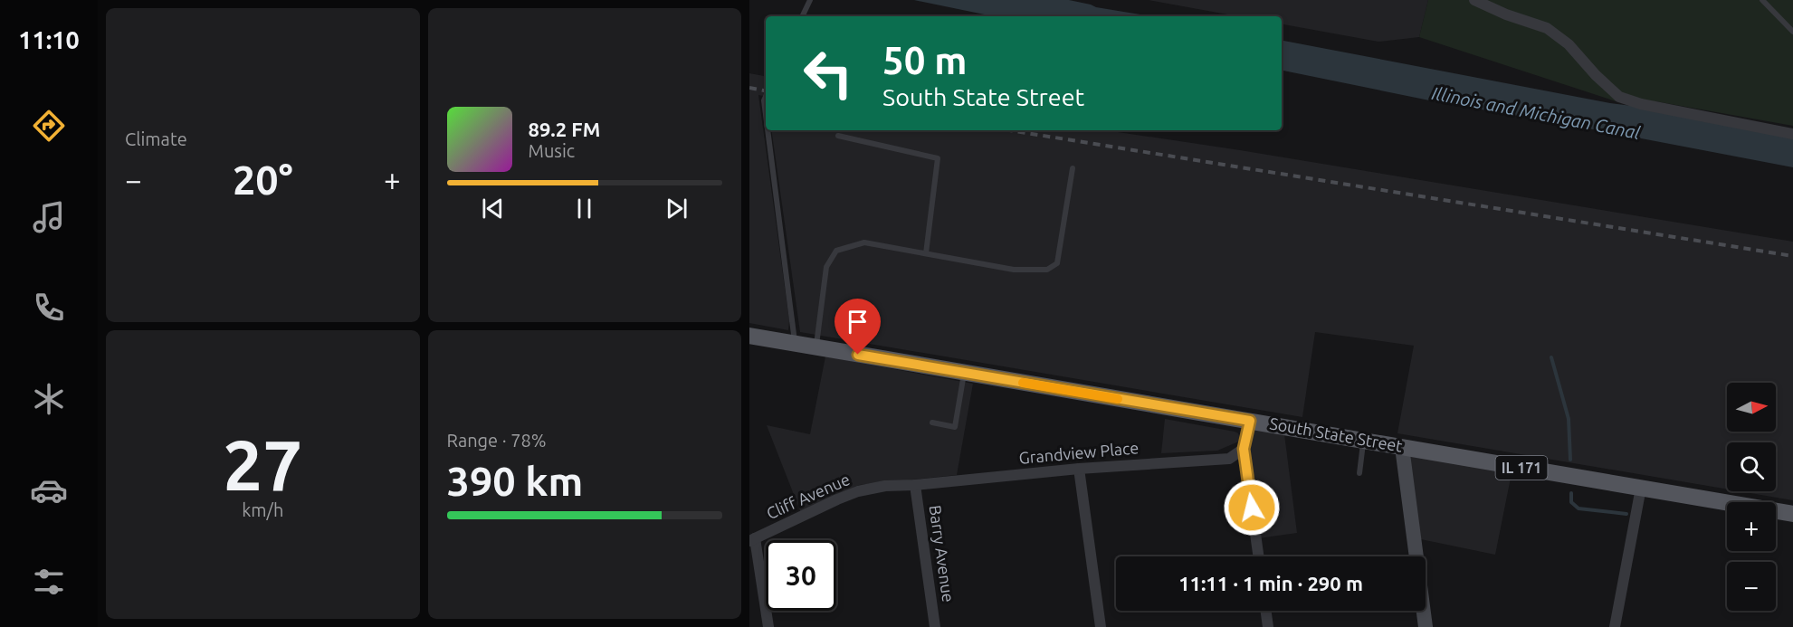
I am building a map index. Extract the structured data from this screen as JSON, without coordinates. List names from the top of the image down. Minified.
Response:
{"streets":{"main road":["South State Street","IL 171"],"street":["Grandview Place","Cliff Avenue","Barry Avenue"]},"crossings":[["Grandview Place","Cliff Avenue"],["Grandview Place","Barry Avenue"],["Cliff Avenue","Barry Avenue"]],"water":["Illinois and Michigan Canal"],"north":"right","page":{"tabs":"11:10","tile":["Climate",["27","km/h"],["Range · 78%","390 km"]],"turn":["50 m","South State Street"],"song":["89.2 FM","Music"],"heat":["−","20°","+"],"map_buttons":["+","−"],"limit":"30","trip":"11:11 · 1 min · 290 m"}}
